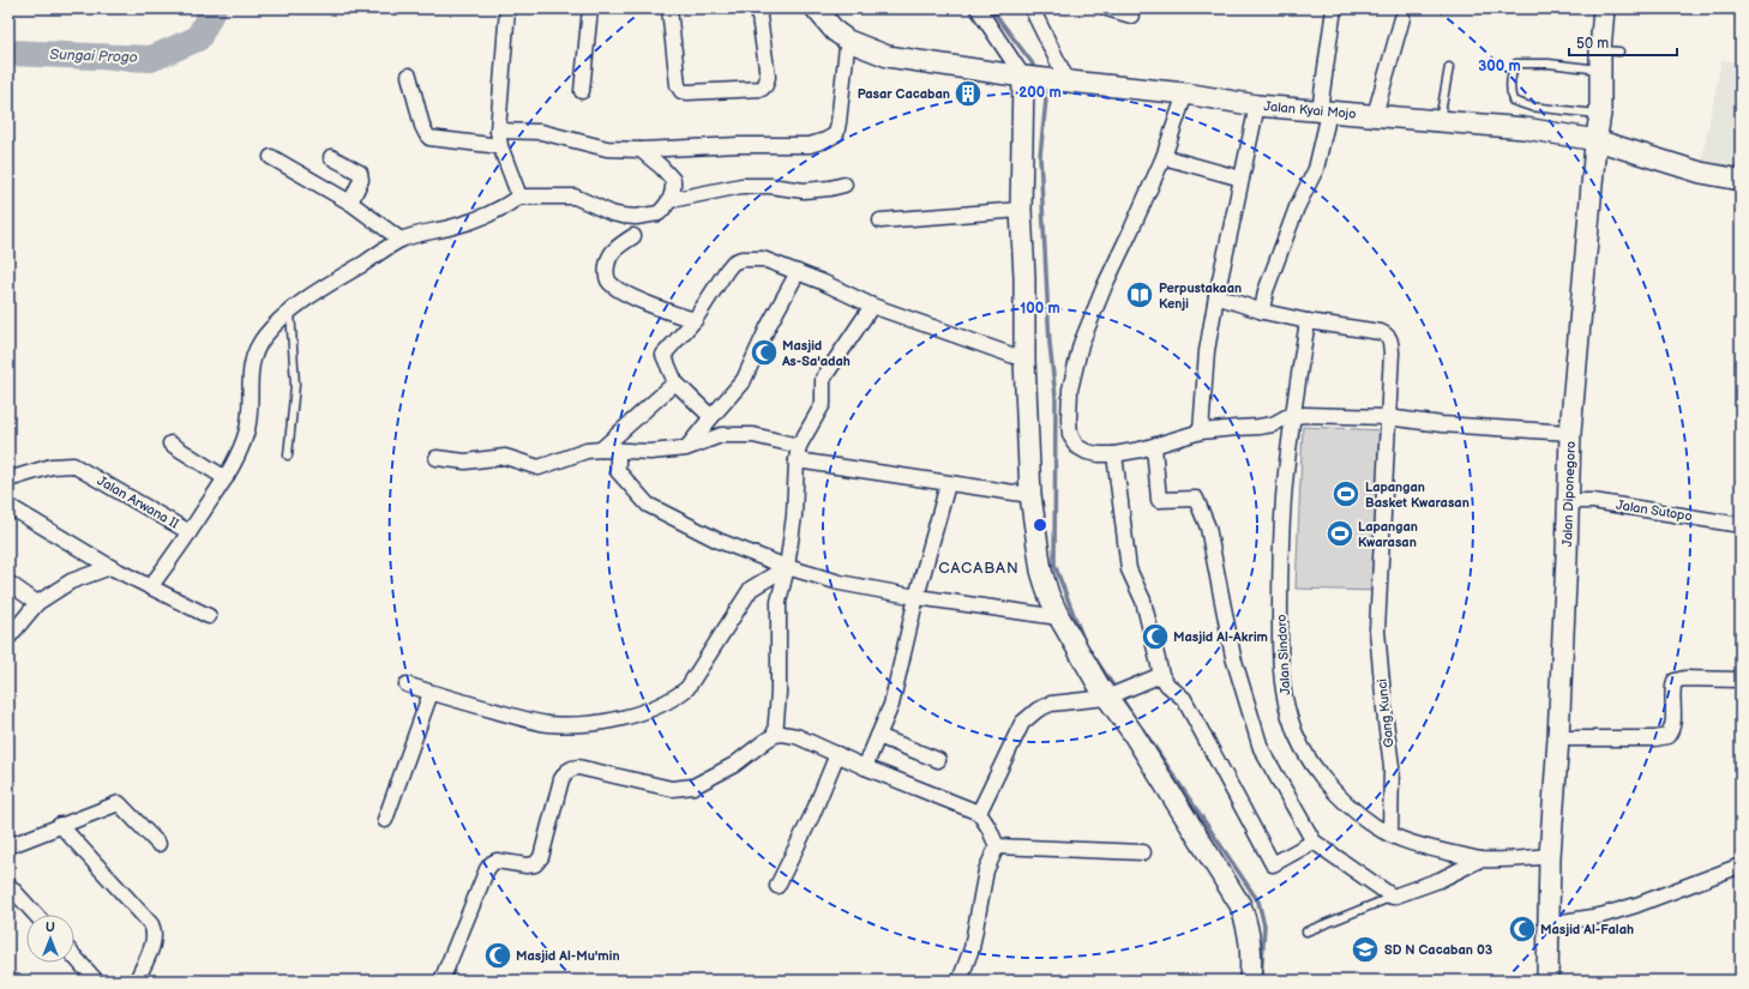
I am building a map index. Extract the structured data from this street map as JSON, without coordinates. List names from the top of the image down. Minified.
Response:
{"streets":{"street":["Jalan Kyai Mojo","Jalan Diponegoro","Jalan Arwana II","Jalan Sutopo","Jalan Sindoro","Gang Kunci"]},"crossings":[["Jalan Kyai Mojo","Jalan Diponegoro"],["Jalan Diponegoro","Jalan Sutopo"],["Jalan Diponegoro","Jalan Sindoro"],["Jalan Sindoro","Gang Kunci"]],"districts":["CACABAN"],"water":["Sungai Progo"],"places":{"building":["Pasar Cacaban"],"library":["Perpustakaan Kenji"],"mosque":["Masjid As-Sa'adah","Masjid Al-Akrim","Masjid Al-Falah","Masjid Al-Mu'min"],"sports":["Lapangan Basket Kwarasan","Lapangan Kwarasan"],"school or university":["SD N Cacaban 03"]},"scale_bar":"50 m","north":"top","rings":["300 m","200 m","100 m"]}
